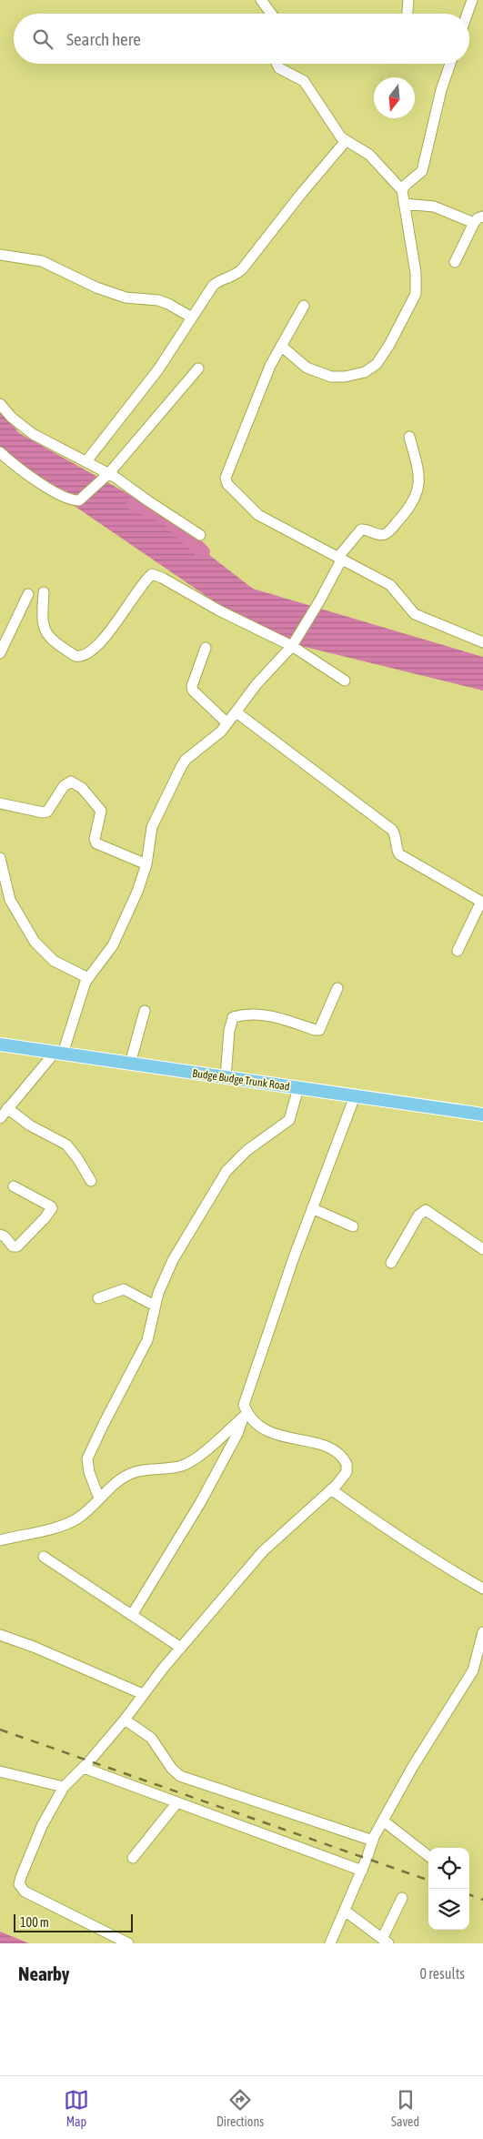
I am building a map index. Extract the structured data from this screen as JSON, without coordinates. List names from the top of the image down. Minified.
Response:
{"streets":{"main road":["Budge Budge Trunk Road"]},"scale_bar":"100 m","north":"bottom","page":{"search":"Search here","scale":"100 m","heading":["Nearby","0 results"],"nav":["Map","Directions","Saved"]}}
